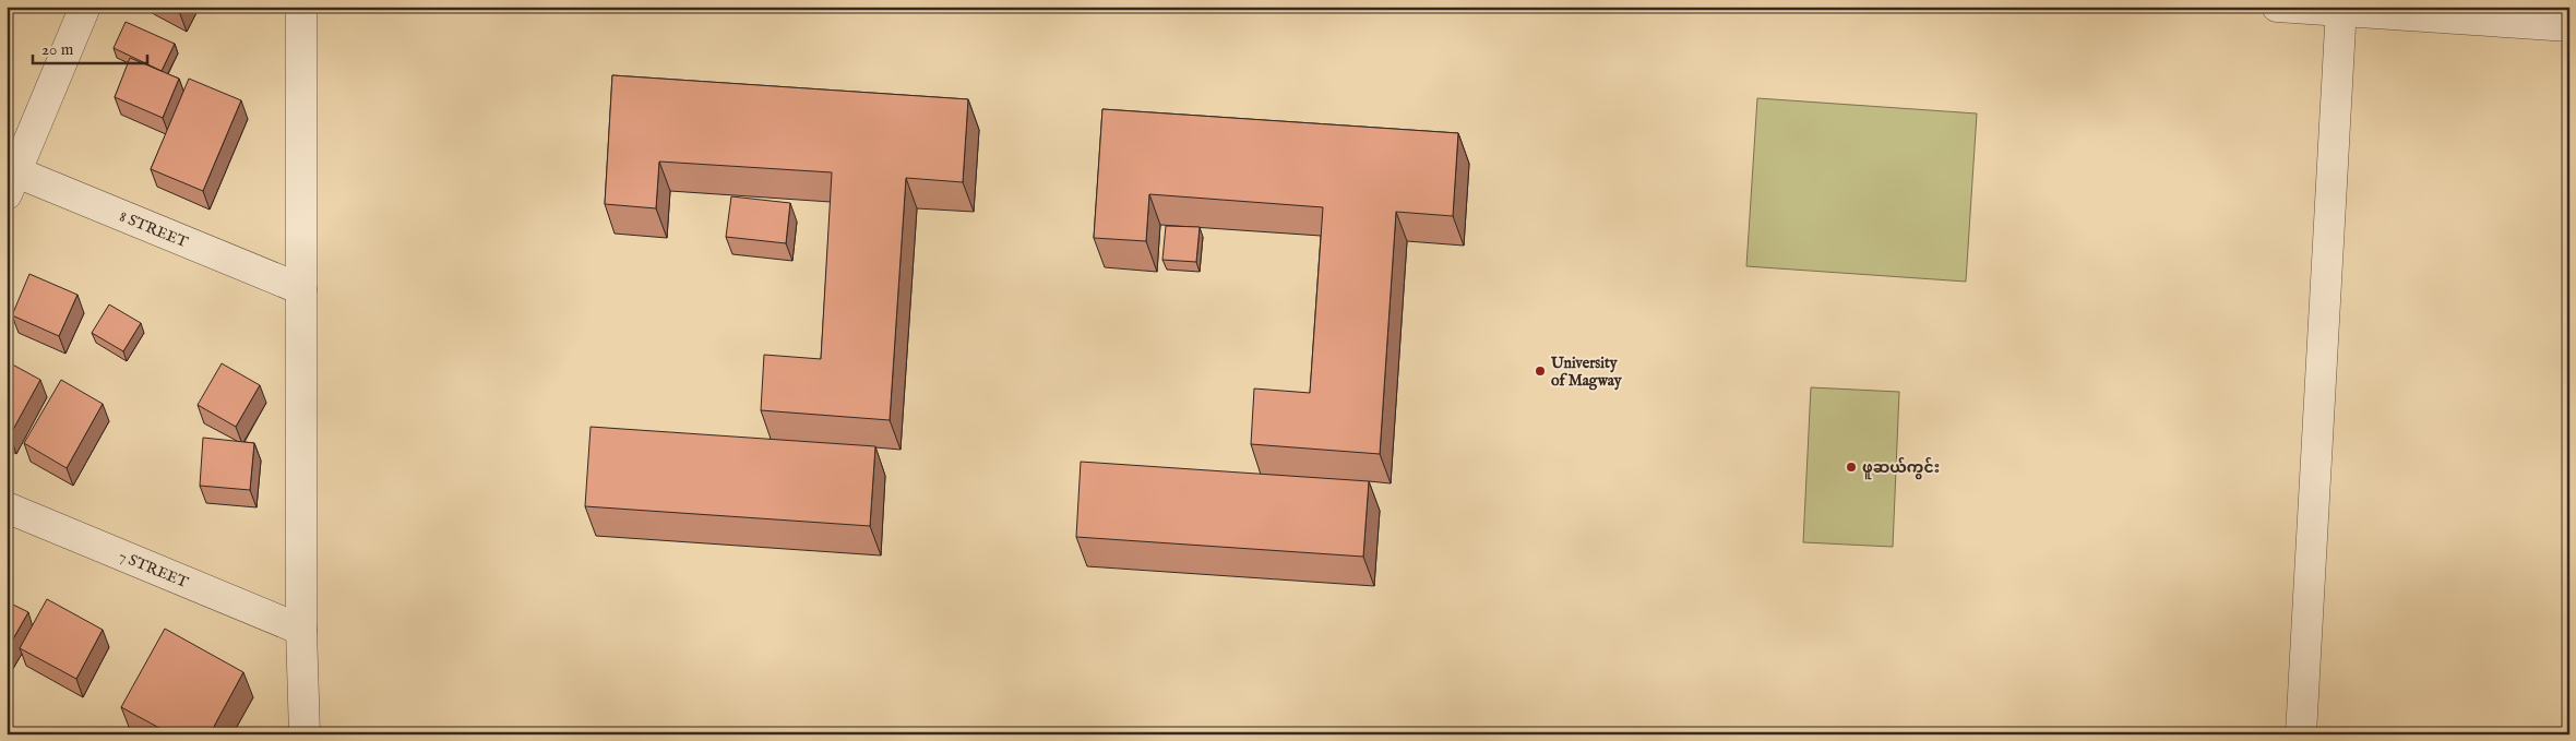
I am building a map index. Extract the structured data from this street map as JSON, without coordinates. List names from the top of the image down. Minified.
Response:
{"streets":{"street":["8 STREET","7 STREET"]},"places":["University of Magway","ဖူဆယ်ကွင်း"],"scale_bar":"20 m"}
